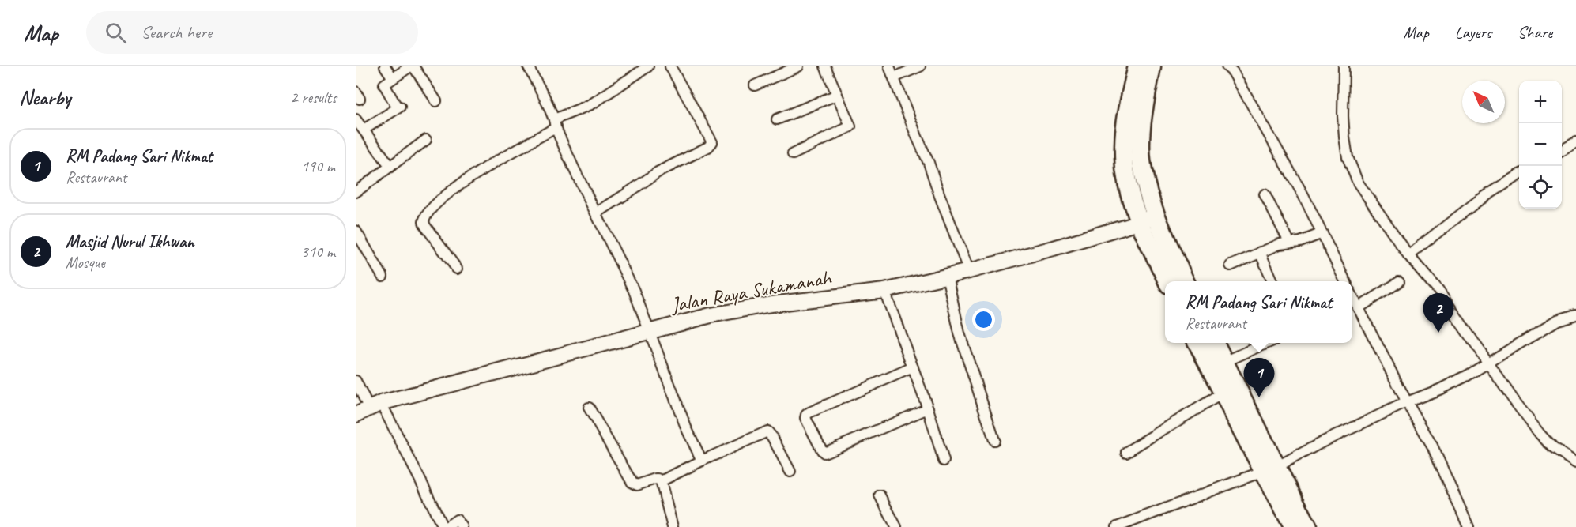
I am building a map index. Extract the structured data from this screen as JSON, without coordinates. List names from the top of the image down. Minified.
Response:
{"streets":{"street":["Jalan Raya Sukamanah"]},"north":"top left","page":{"header":"Map","search":"Search here","nav":["Map","Layers","Share"],"heading":["Nearby","2 results"],"map_buttons":["+","−"],"list":[{"mark":"1","name":"RM Padang Sari Nikmat","note":"Restaurant","value":"190 m"},{"mark":"2","name":"Masjid Nurul Ikhwan","note":"Mosque","value":"310 m"}],"popup":["RM Padang Sari Nikmat","Restaurant"],"pins":["2","1"]}}
